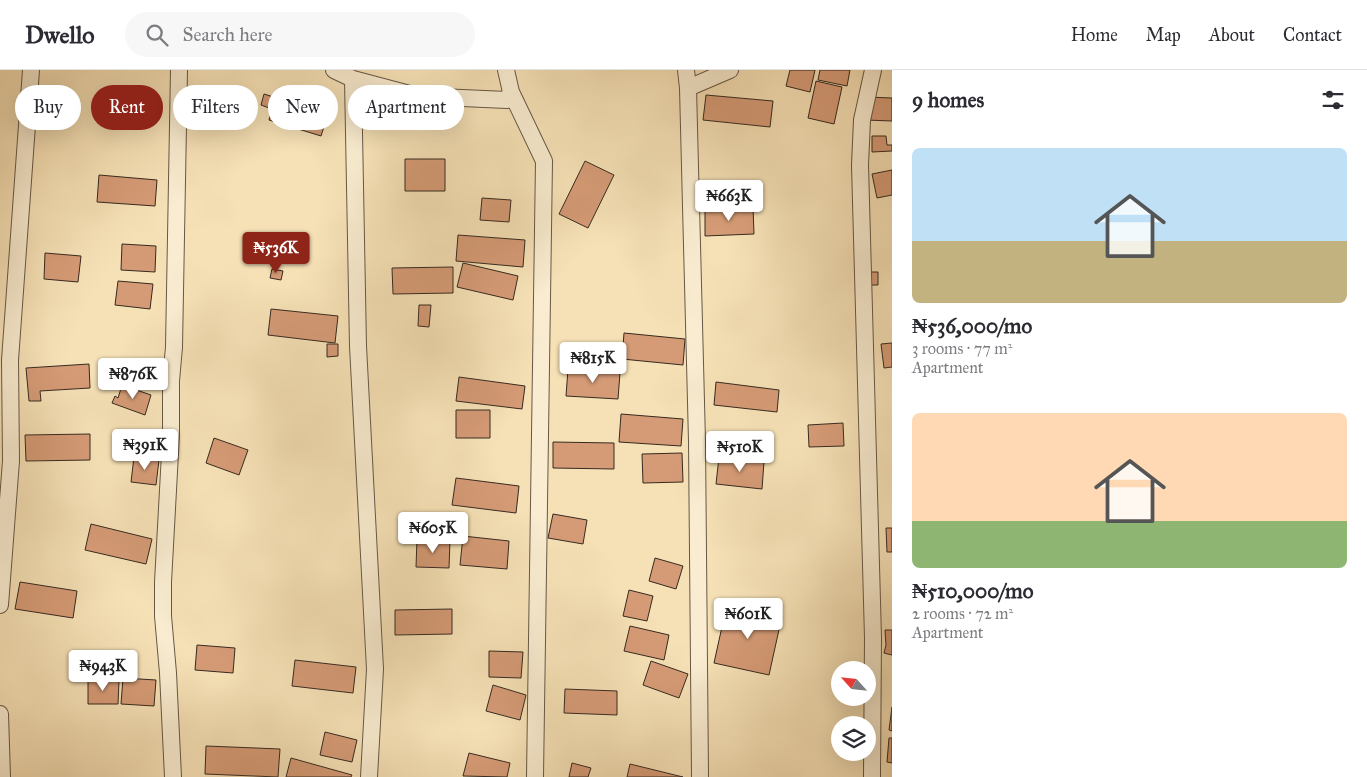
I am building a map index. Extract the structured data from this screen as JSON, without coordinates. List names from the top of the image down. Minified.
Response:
{"north":"top left","page":{"header":"Dwello","search":"Search here","nav":["Home","Map","About","Contact"],"heading":"9 homes","chip":["Buy","Rent","Filters","New","Apartment"],"list":[{"name":"₦536,000/mo","note":"3 rooms · 77 m² · Apartment"},{"name":"₦510,000/mo","note":"2 rooms · 72 m² · Apartment"}],"price":["₦663K","₦536K","₦815K","₦876K","₦391K","₦510K","₦605K","₦601K","₦943K"]}}
